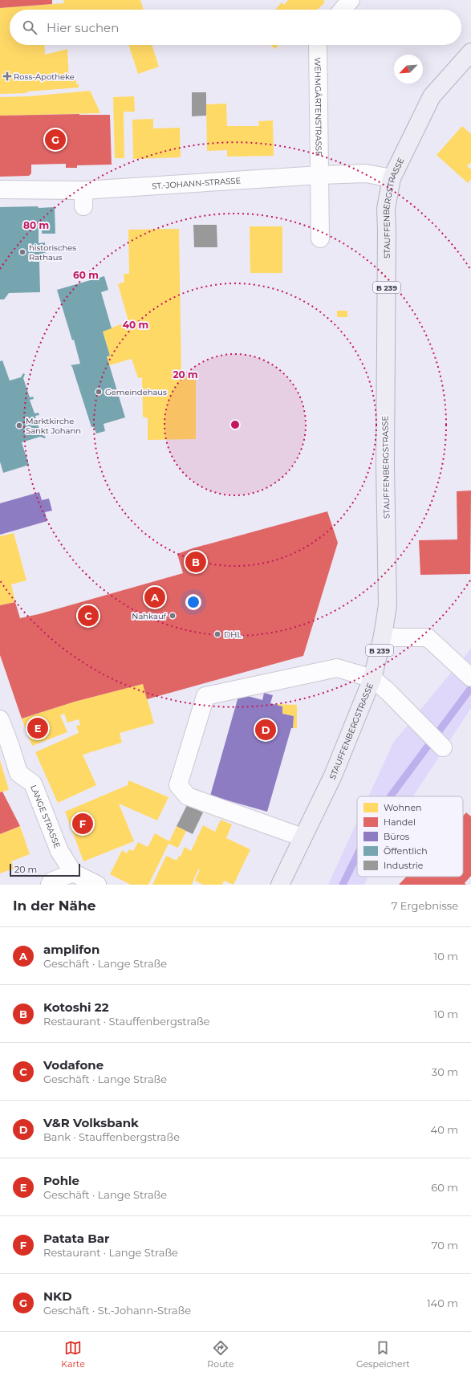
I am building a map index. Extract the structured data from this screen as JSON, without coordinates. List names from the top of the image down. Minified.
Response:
{"streets":{"main road":["STAUFFENBERGSTRASSE","B 239"],"street":["WEHMGÄRTENSTRASSE","ST.-JOHANN-STRASSE","LANGE STRASSE"]},"crossings":[["WEHMGÄRTENSTRASSE","ST.-JOHANN-STRASSE"],["ST.-JOHANN-STRASSE","STAUFFENBERGSTRASSE"]],"places":{"health":["Ross-Apotheke"],"other":["historisches Rathaus","Gemeindehaus","Marktkirche Sankt Johann","Nahkauf","DHL"]},"legend":["Wohnen","Handel","Büros","Öffentlich","Industrie"],"scale_bar":"20 m","north":"bottom left","page":{"search":"Hier suchen","pins":["G","B","A","C","E","D","F"],"scale":"20 m","heading":["In der Nähe","7 Ergebnisse"],"list":[{"mark":"A","name":"amplifon","note":"Geschäft · Lange Straße","value":"10 m"},{"mark":"B","name":"Kotoshi 22","note":"Restaurant · Stauffenbergstraße","value":"10 m"},{"mark":"C","name":"Vodafone","note":"Geschäft · Lange Straße","value":"30 m"},{"mark":"D","name":"V&R Volksbank","note":"Bank · Stauffenbergstraße","value":"40 m"},{"mark":"E","name":"Pohle","note":"Geschäft · Lange Straße","value":"60 m"},{"mark":"F","name":"Patata Bar","note":"Restaurant · Lange Straße","value":"70 m"},{"mark":"G","name":"NKD","note":"Geschäft · St.-Johann-Straße","value":"140 m"}],"nav":["Karte","Route","Gespeichert"]},"rings":["80 m","60 m","40 m","20 m"]}
